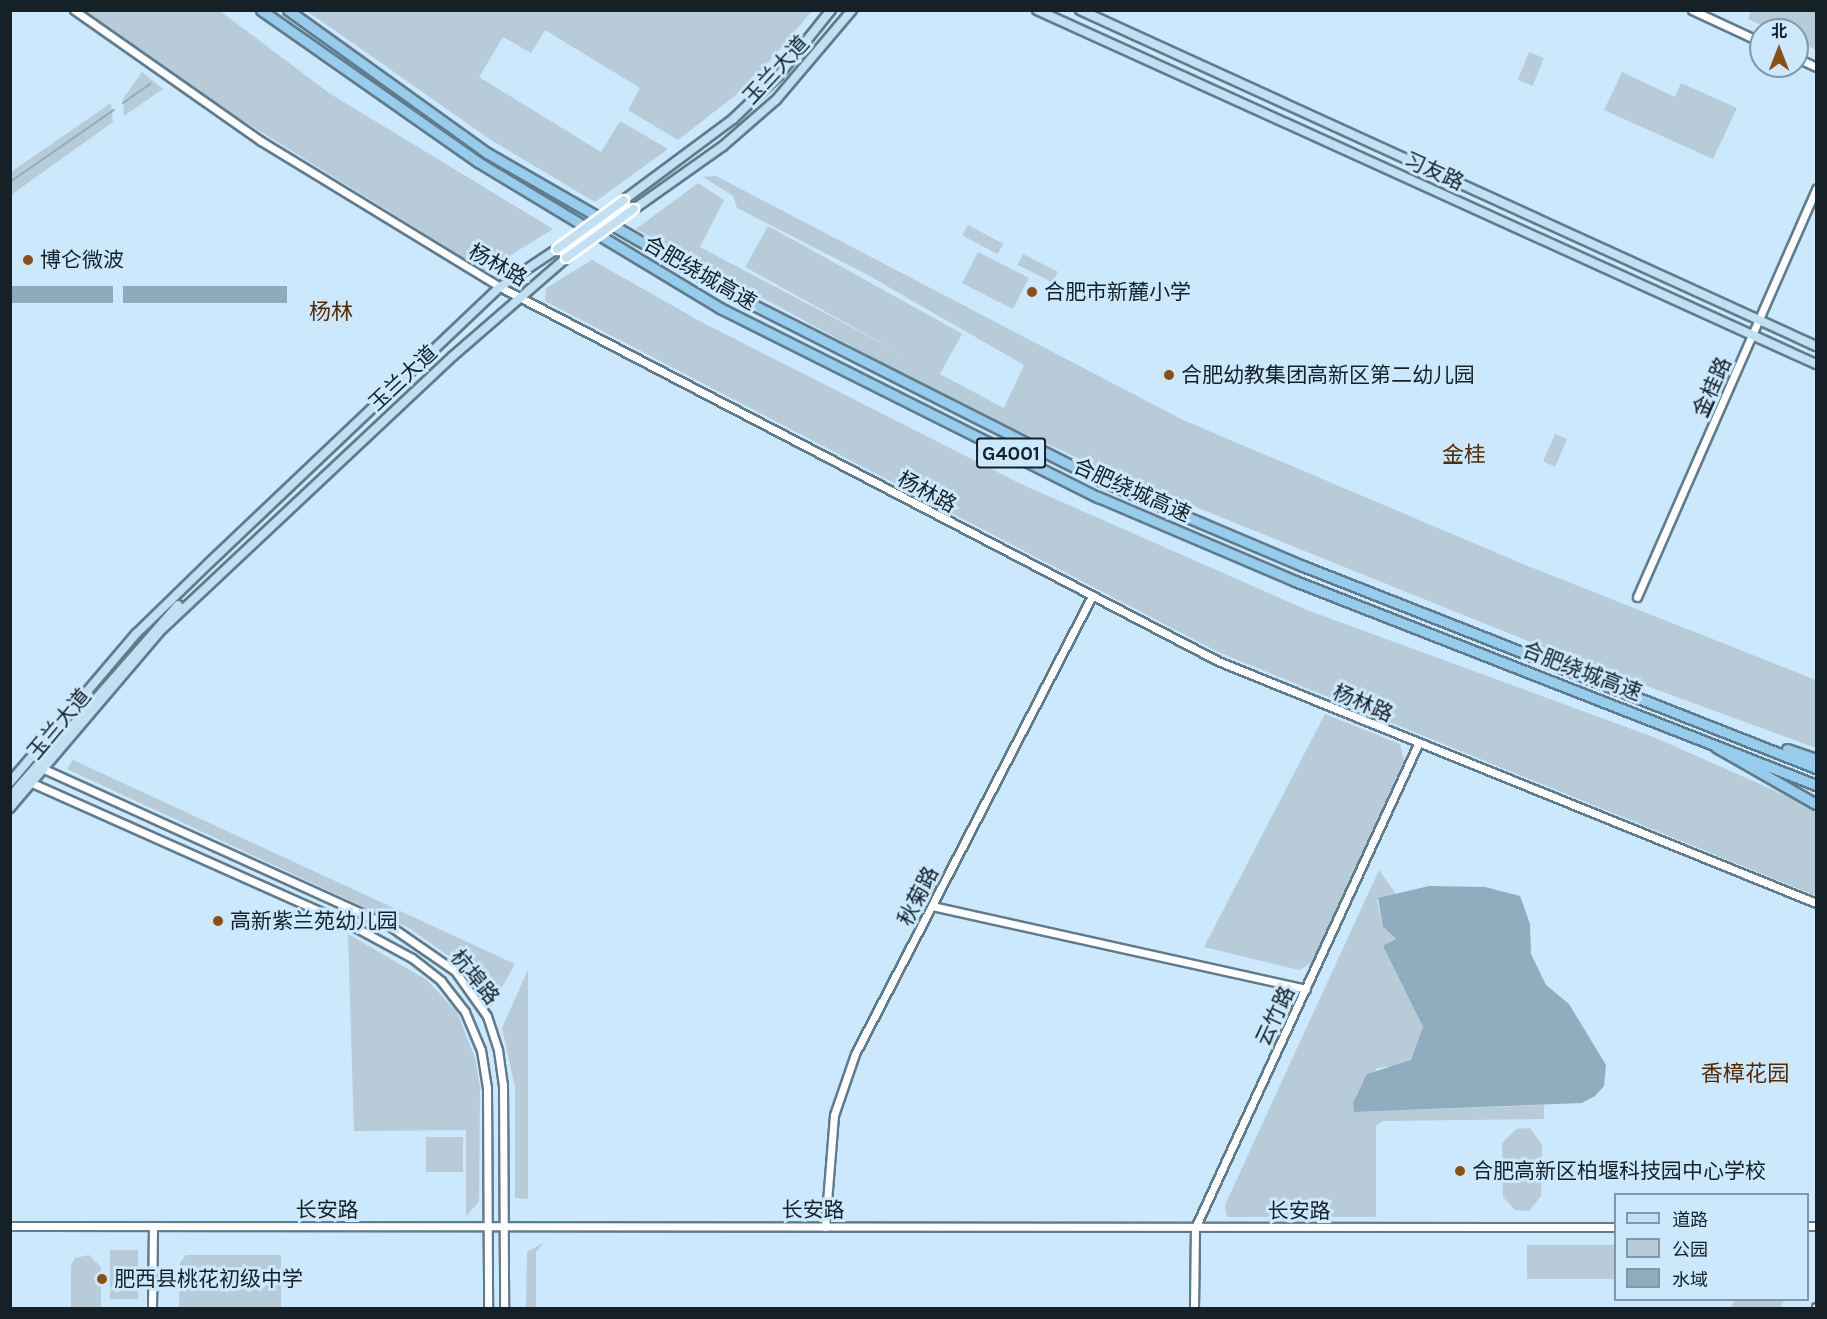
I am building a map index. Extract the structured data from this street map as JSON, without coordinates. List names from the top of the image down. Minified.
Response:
{"streets":{"highway":["合肥绕城高速","G4001"],"main road":["玉兰大道","习友路"],"street":["杨林路","金桂路","秋菊路","杭埠路","云竹路","长安路"]},"crossings":[["玉兰大道","杨林路"],["玉兰大道","杭埠路"],["习友路","金桂路"],["杨林路","秋菊路"],["杨林路","云竹路"],["秋菊路","长安路"],["杭埠路","长安路"],["云竹路","长安路"]],"districts":["杨林","金桂","香樟花园"],"places":["博仑微波","合肥市新麓小学","合肥幼教集团高新区第二幼儿园","高新紫兰苑幼儿园","合肥高新区柏堰科技园中心学校","肥西县桃花初级中学"],"legend":["道路","公园","水域"],"north":"top"}
